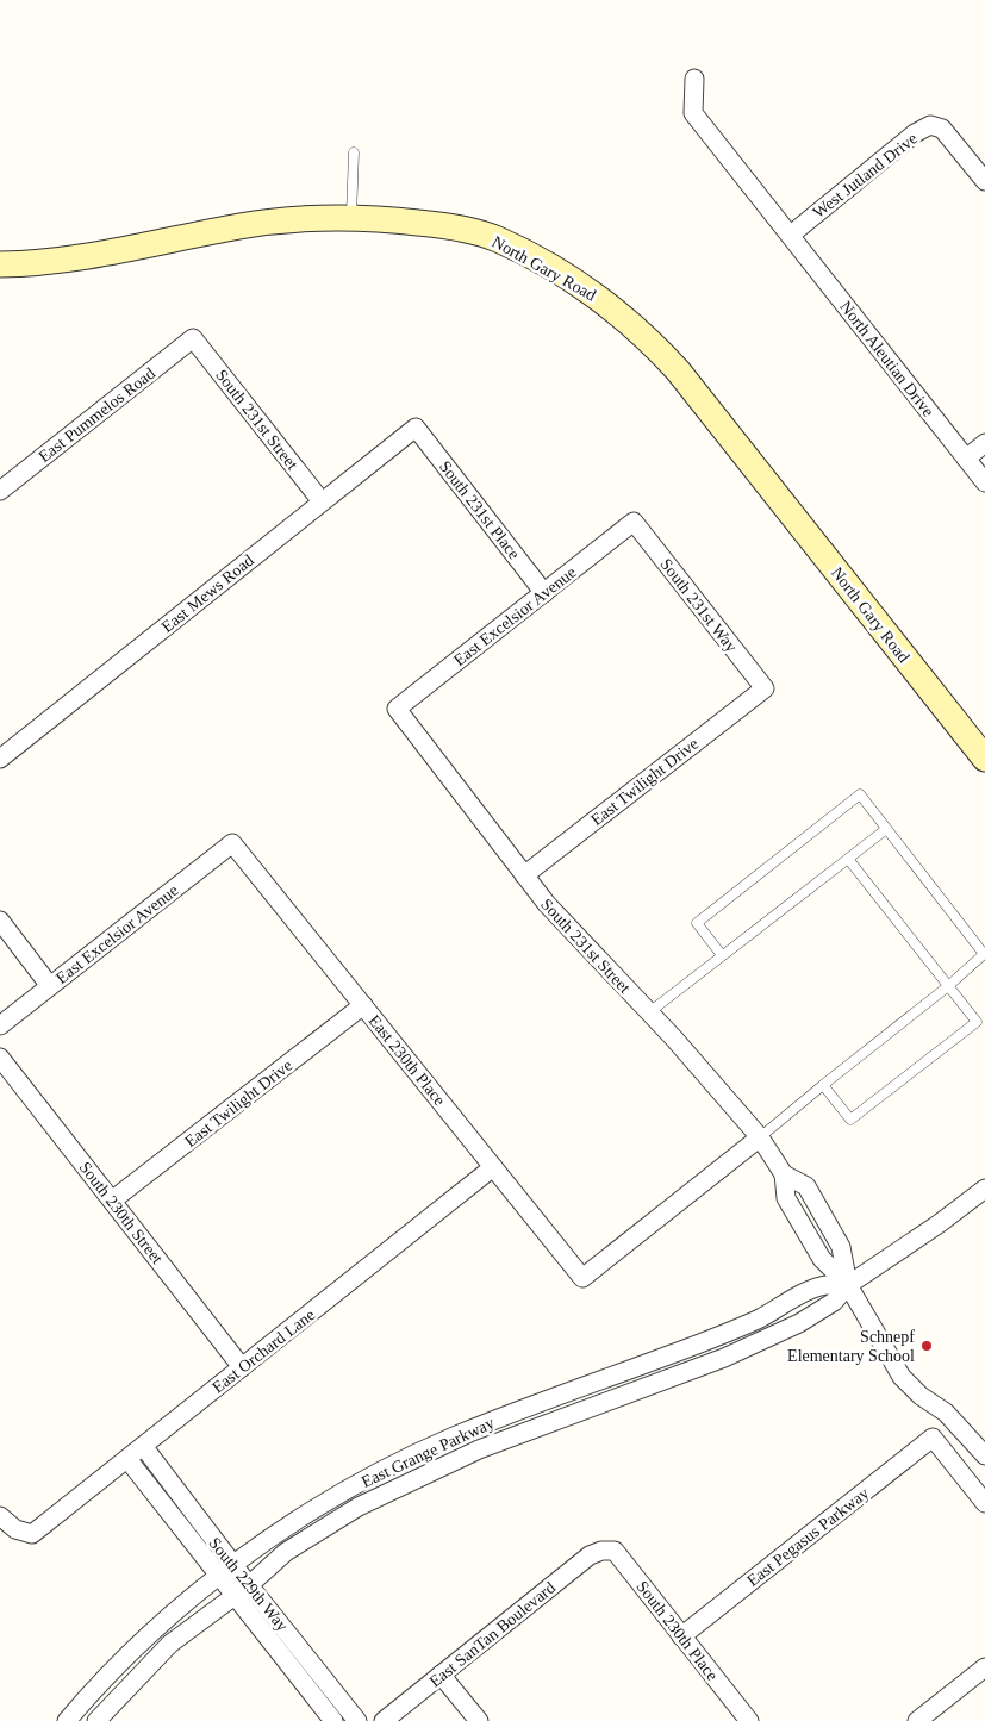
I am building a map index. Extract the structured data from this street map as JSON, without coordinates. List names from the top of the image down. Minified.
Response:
{"streets":{"main road":["North Gary Road"],"street":["West Jutland Drive","North Aleutian Drive","East Pummelos Road","South 231st Street","South 231st Place","East Mews Road","South 231st Way","East Excelsior Avenue","East Twilight Drive","East 230th Place","South 230th Street","East Orchard Lane","East Grange Parkway","East Pegasus Parkway","South 229th Way","South 230th Place","East SanTan Boulevard"]},"crossings":[["West Jutland Drive","North Aleutian Drive"],["East Pummelos Road","South 231st Street"],["South 231st Street","East Mews Road"],["South 231st Street","East Excelsior Avenue"],["South 231st Street","East Twilight Drive"],["South 231st Street","East 230th Place"],["South 231st Street","East Grange Parkway"],["South 231st Place","East Mews Road"],["South 231st Place","East Excelsior Avenue"],["South 231st Way","East Excelsior Avenue"],["South 231st Way","East Twilight Drive"],["East Excelsior Avenue","East 230th Place"],["East Twilight Drive","East 230th Place"],["East Twilight Drive","South 230th Street"],["East 230th Place","East Orchard Lane"],["South 230th Street","East Orchard Lane"],["East Orchard Lane","South 229th Way"],["East Grange Parkway","South 229th Way"],["East Pegasus Parkway","South 230th Place"],["South 230th Place","East SanTan Boulevard"]],"places":["Schnepf Elementary School"]}
